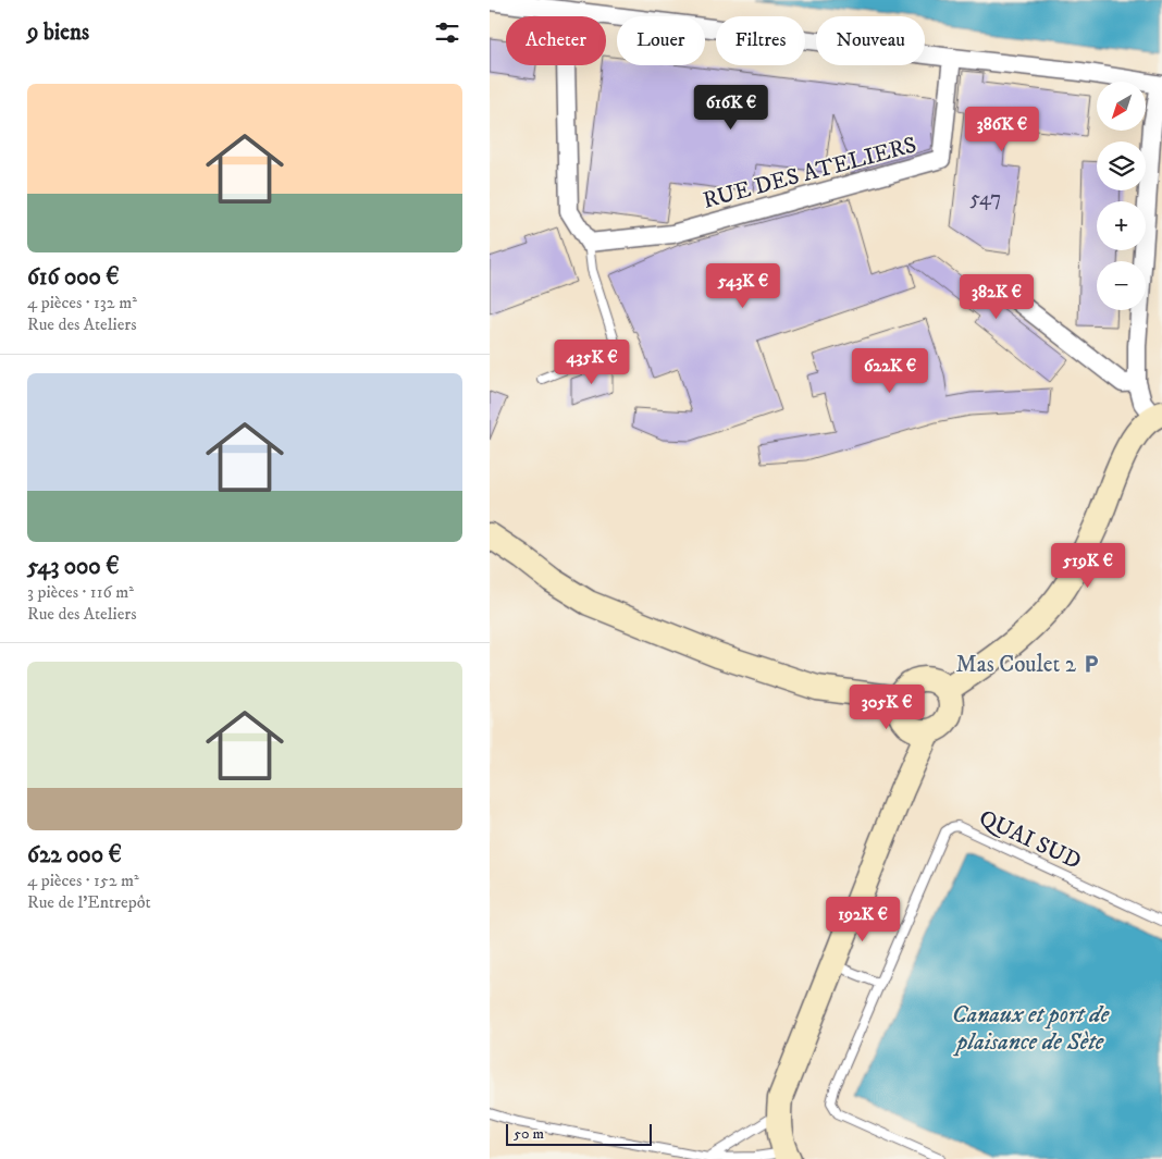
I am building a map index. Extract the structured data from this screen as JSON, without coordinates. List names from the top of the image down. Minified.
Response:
{"streets":{"street":["RUE DES ATELIERS"],"lane":["QUAI SUD"]},"water":["Canaux et port de plaisance de Sète"],"places":{"parking":["Mas Coulet 2"]},"house_numbers":["547"],"scale_bar":"50 m","north":"bottom left","page":{"heading":"9 biens","chip":["Acheter","Louer","Filtres","Nouveau"],"list":[{"name":"616 000 €","note":"4 pièces · 132 m² · Rue des Ateliers"},{"name":"543 000 €","note":"3 pièces · 116 m² · Rue des Ateliers"},{"name":"622 000 €","note":"4 pièces · 152 m² · Rue de l'Entrepôt"}],"map_buttons":["+","−"],"price":["616K €","386K €","543K €","382K €","435K €","622K €","519K €","305K €","192K €"],"scale":"50 m"}}
